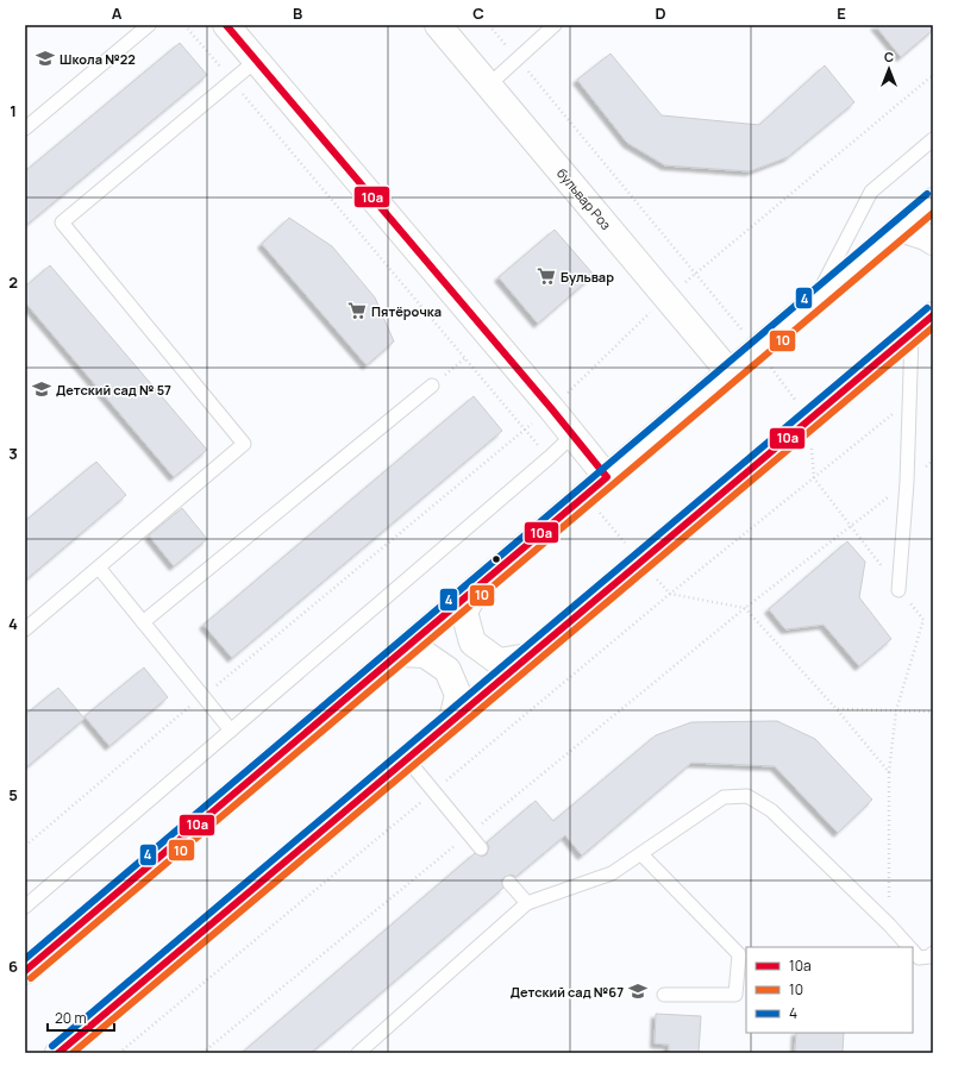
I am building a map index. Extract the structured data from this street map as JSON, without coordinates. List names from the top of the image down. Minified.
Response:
{"streets":{"main road":["бульвар Роз"]},"places":{"school or university":["Школа №22","Детский сад № 57","Детский сад №67"],"supermarket":["Бульвар","Пятёрочка"]},"lines":["transit line 10а","transit line 4","transit line 10"],"legend":["10а","10","4"],"scale_bar":"20 m","north":"top","grid":{"columns":["A","B","C","D","E"],"rows":["1","2","3","4","5","6"]}}
